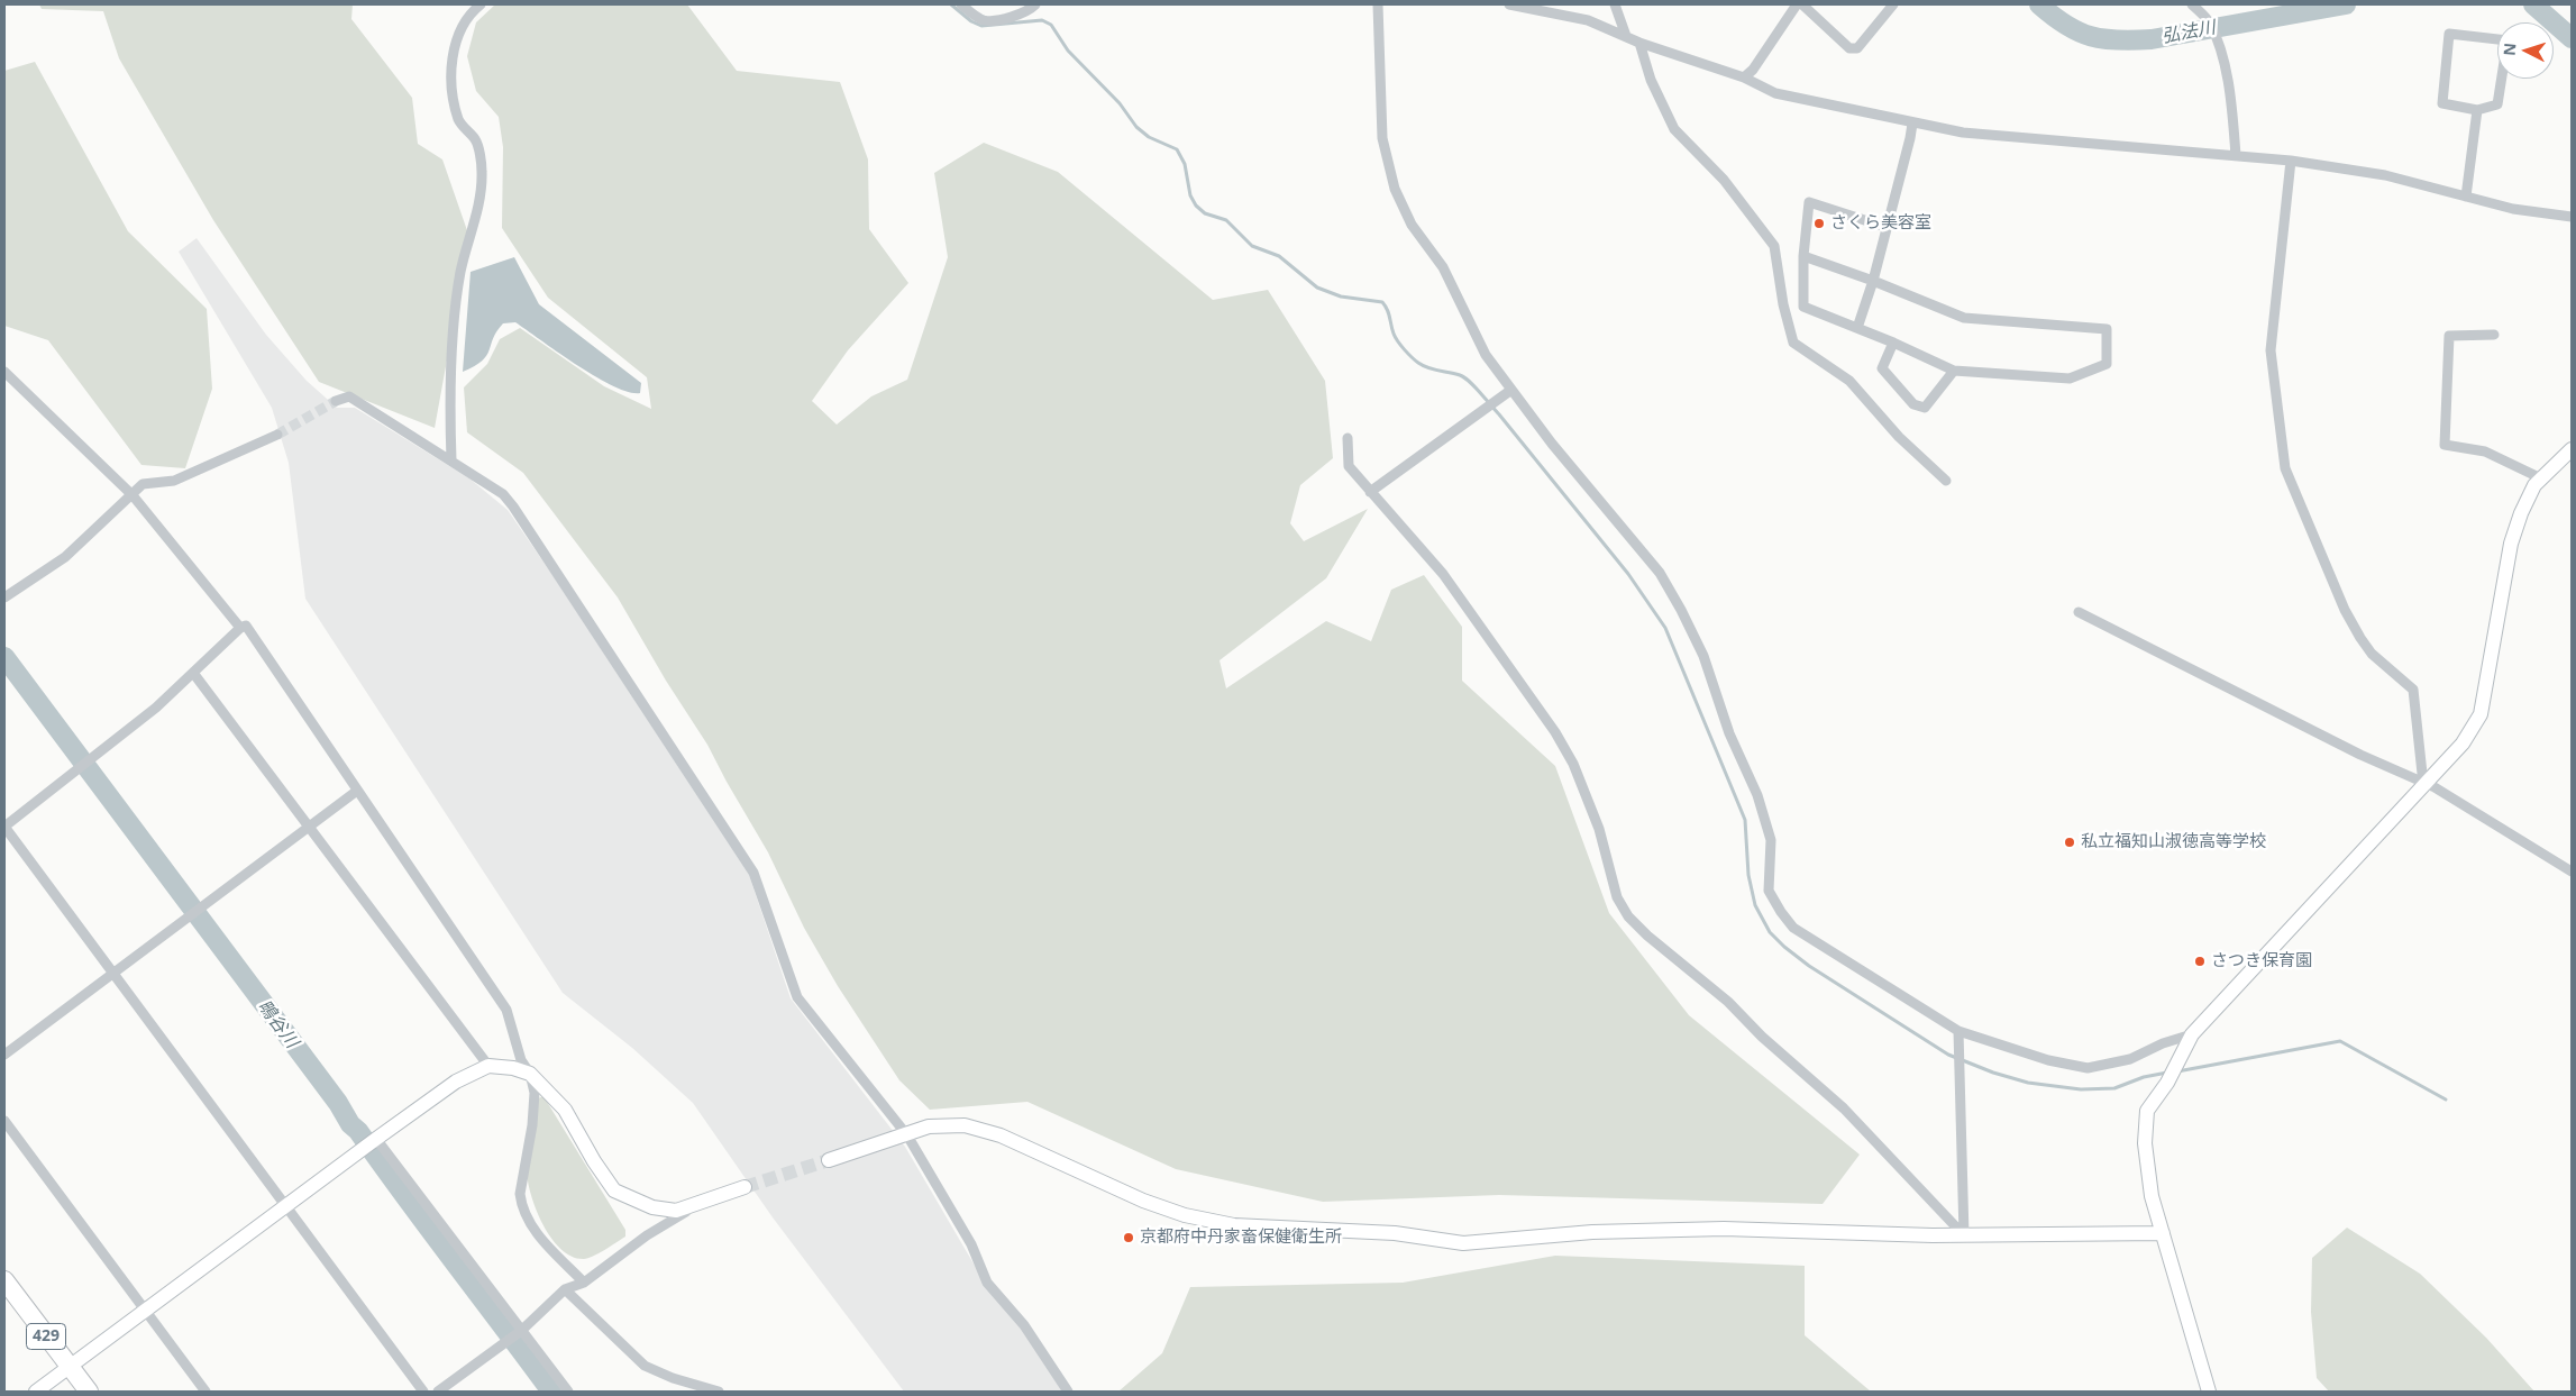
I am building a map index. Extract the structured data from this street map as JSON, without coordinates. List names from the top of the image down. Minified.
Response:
{"streets":{"highway":["429"]},"water":["弘法川","鴫谷川"],"places":["さくら美容室","私立福知山淑徳高等学校","さつき保育園","京都府中丹家畜保健衛生所"],"north":"left"}
